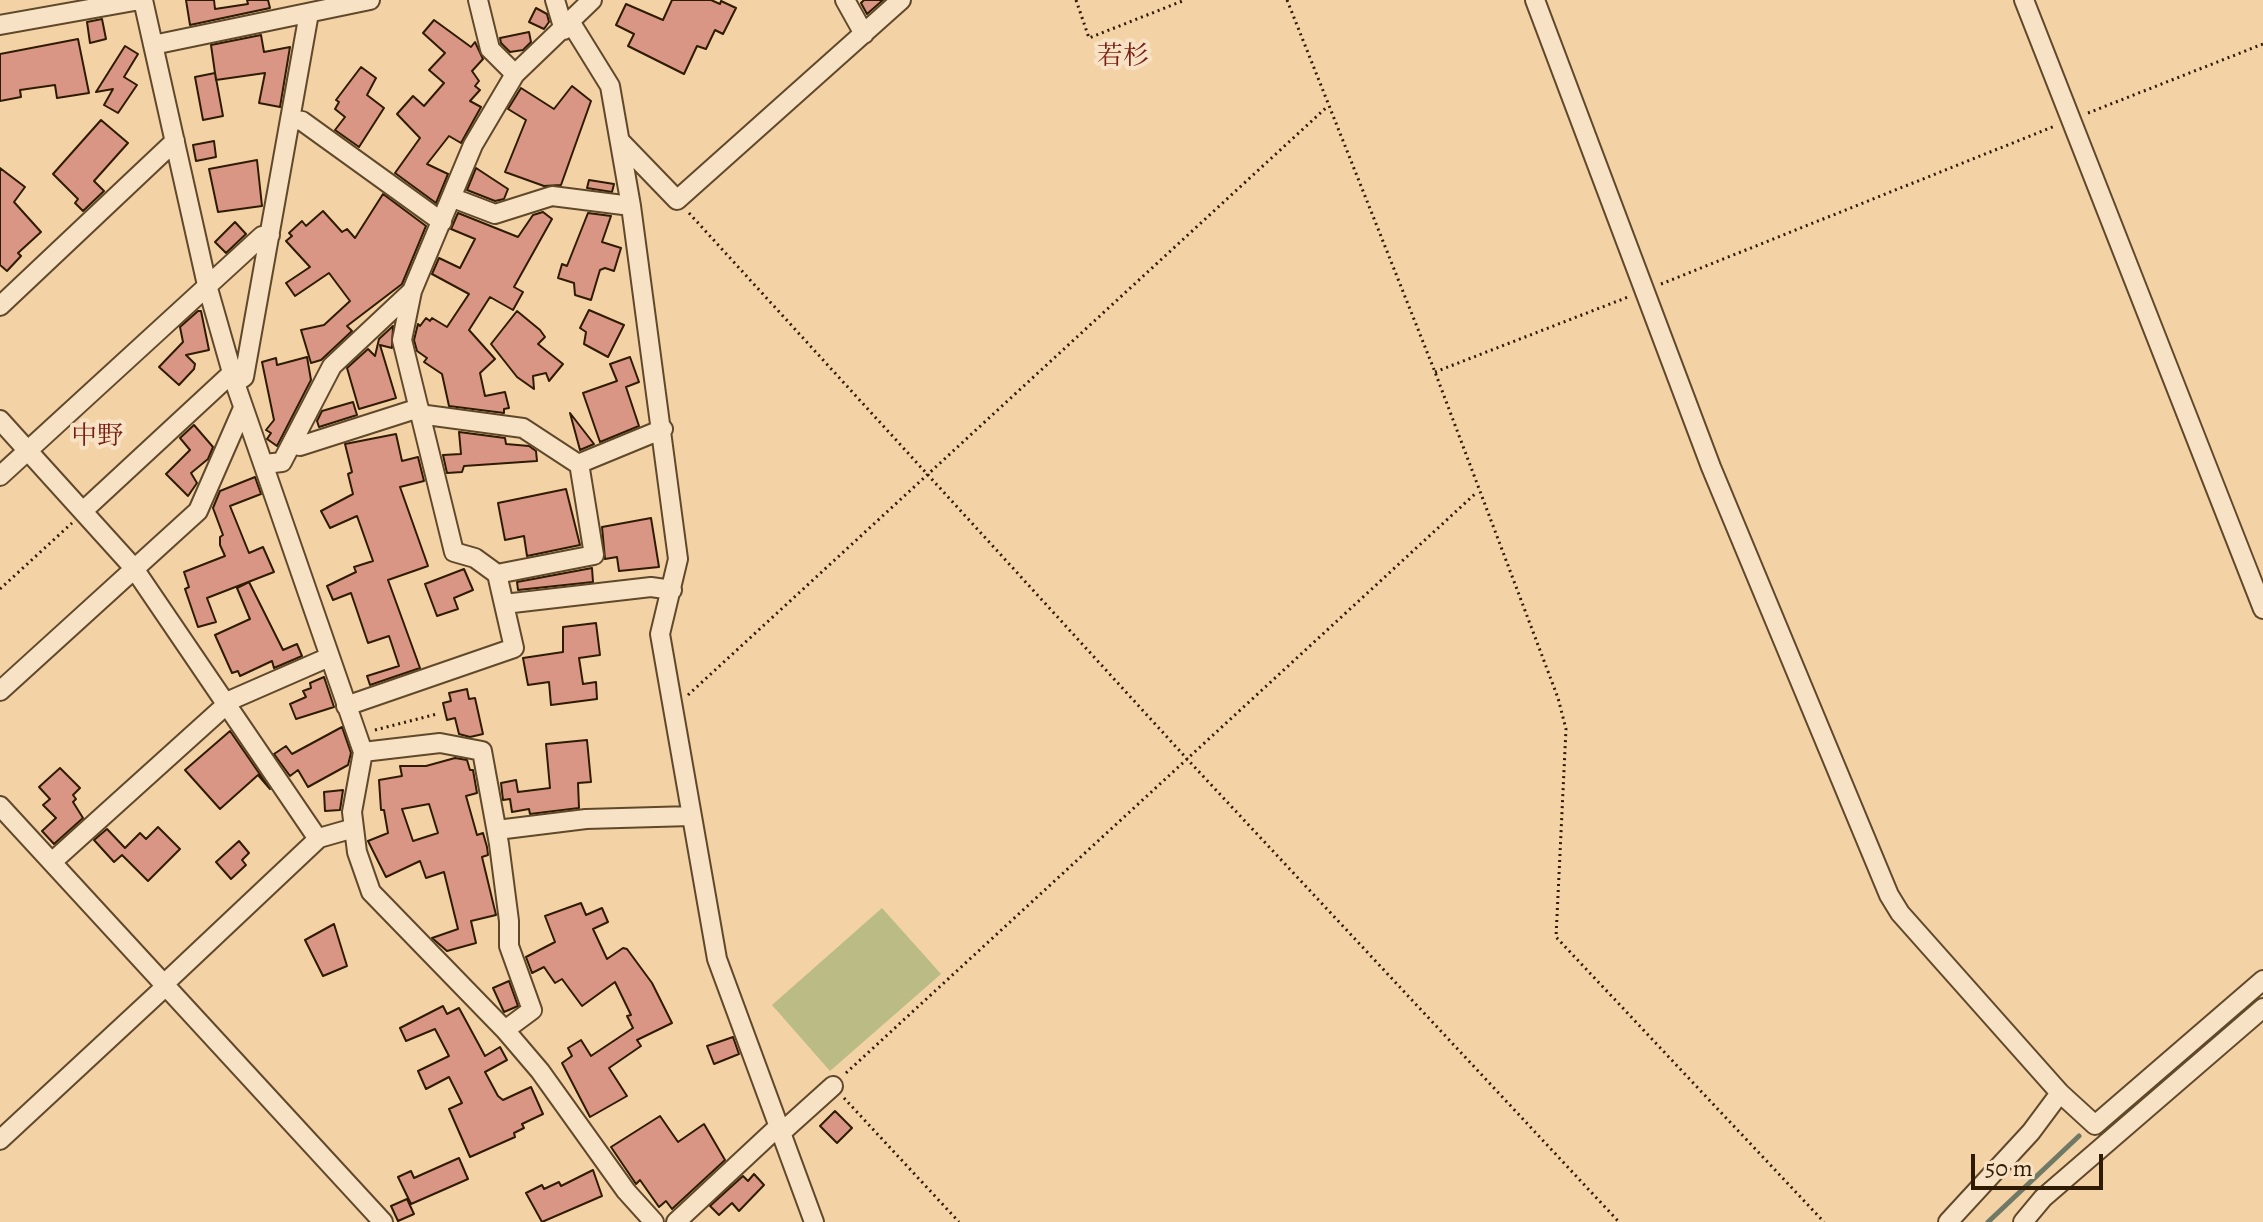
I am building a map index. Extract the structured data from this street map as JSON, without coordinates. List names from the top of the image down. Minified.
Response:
{"districts":["若杉","中野"],"scale_bar":"50 m"}
